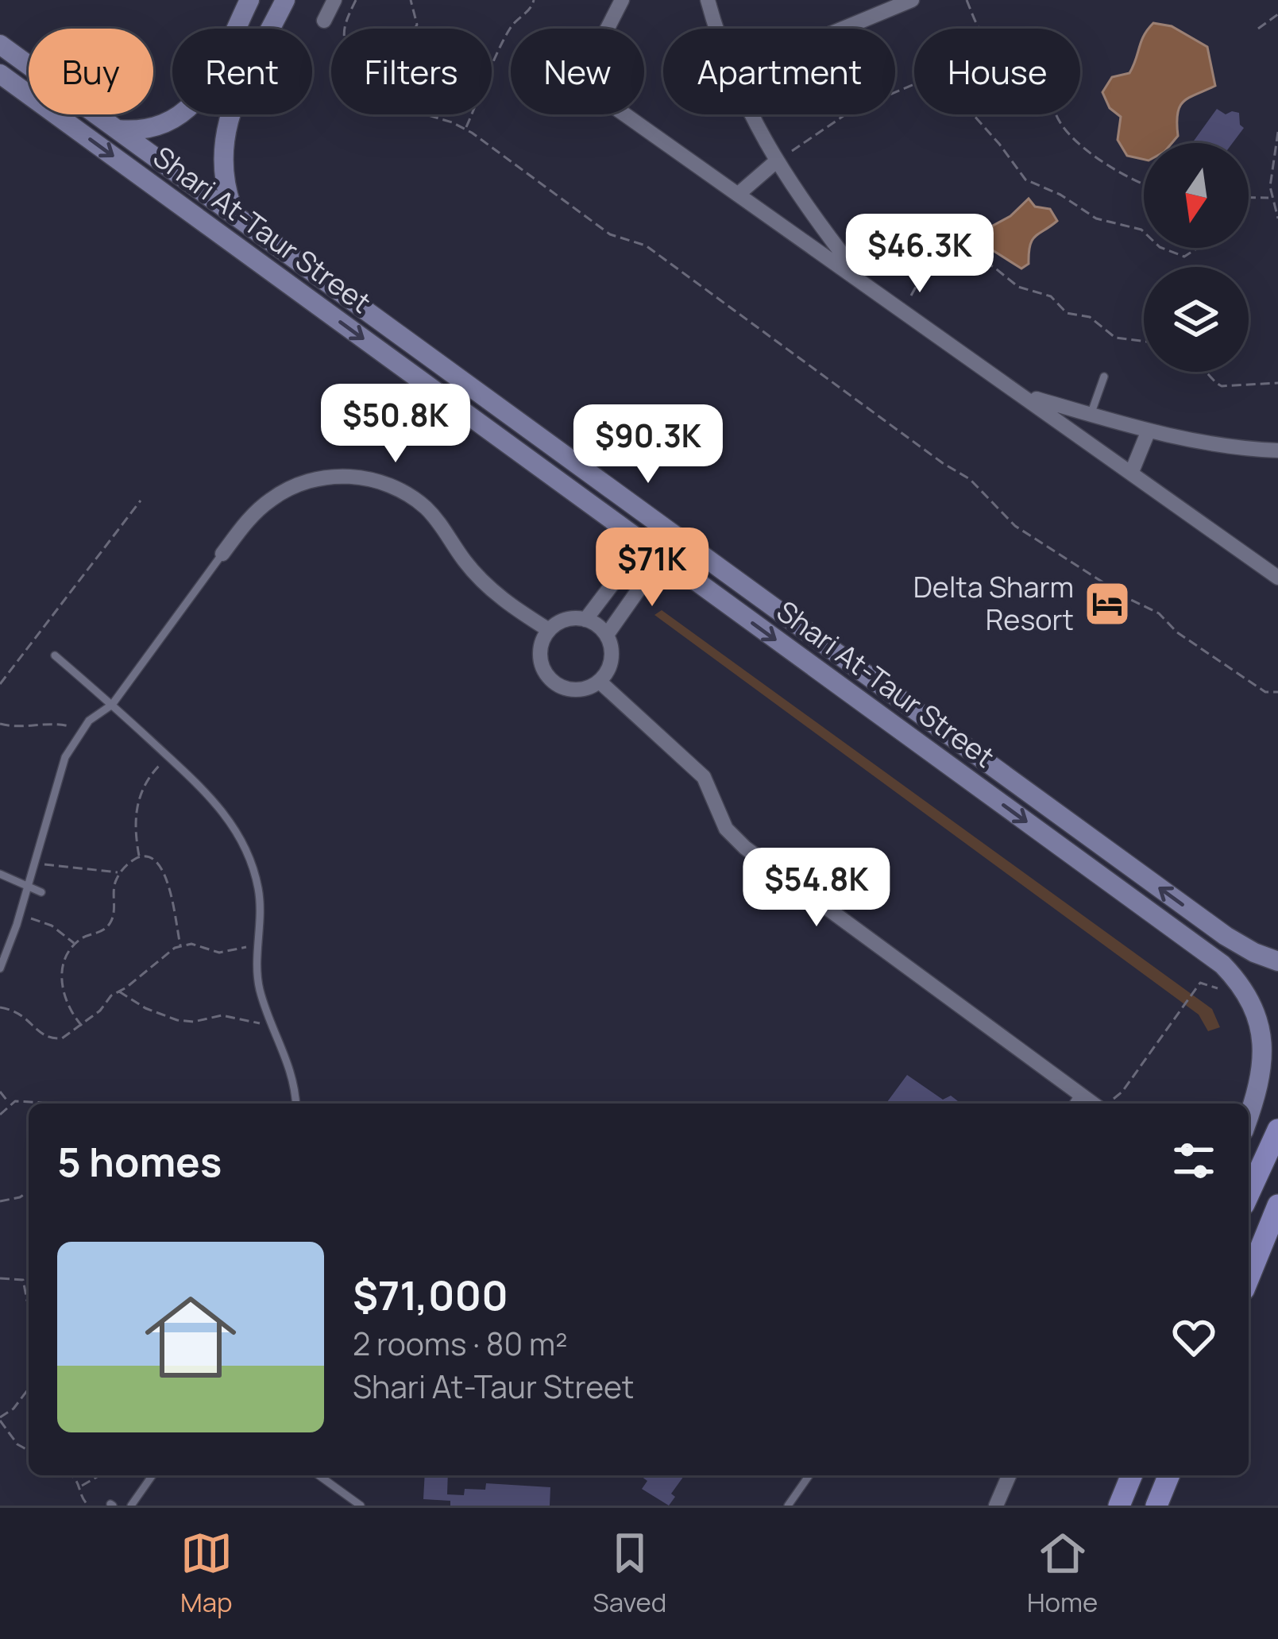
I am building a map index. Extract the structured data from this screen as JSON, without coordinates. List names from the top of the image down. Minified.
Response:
{"streets":{"main road":["Shari At-Taur Street"]},"places":{"hotel":["Delta Sharm Resort"]},"north":"bottom","page":{"chip":["Buy","Rent","Filters","New","Apartment","House"],"price":["$46.3K","$50.8K","$90.3K","$71K","$54.8K"],"heading":"5 homes","list":[{"name":"$71,000","note":"2 rooms · 80 m² · Shari At-Taur Street"}],"tabs":["Map","Saved","Home"]}}
